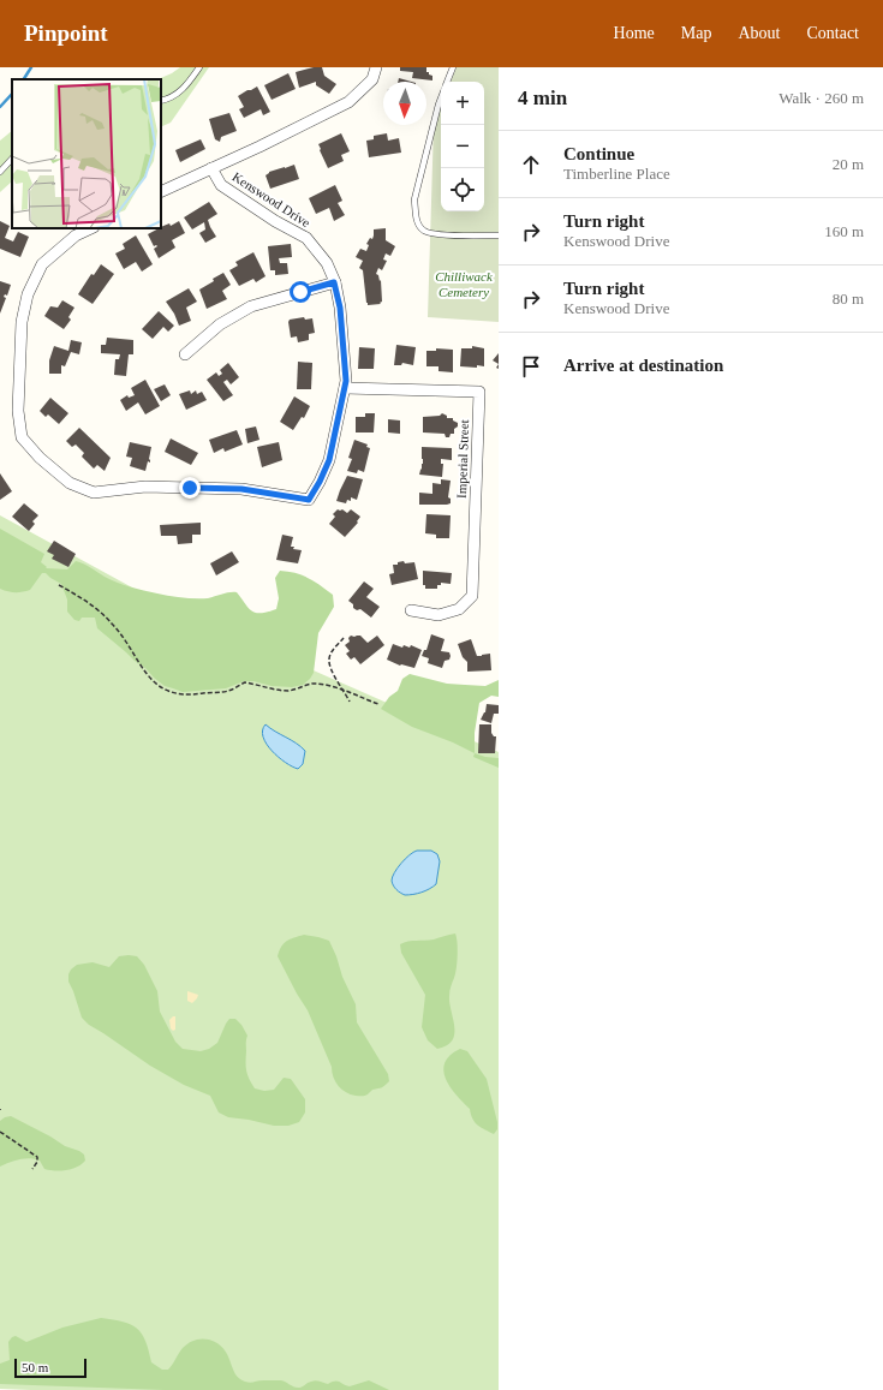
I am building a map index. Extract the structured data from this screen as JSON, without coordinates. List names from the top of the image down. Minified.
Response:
{"streets":{"street":["Kenswood Drive","Imperial Street"]},"crossings":[["Kenswood Drive","Imperial Street"]],"parks":["Chilliwack Cemetery"],"scale_bar":"50 m","north":"bottom","page":{"header":"Pinpoint","nav":["Home","Map","About","Contact"],"heading":["4 min","Walk · 260 m"],"map_buttons":["+","−"],"list":[["Continue","Timberline Place","20 m"],["Turn right","Kenswood Drive","160 m"],["Turn right","Kenswood Drive","80 m"],"Arrive at destination"],"scale":"50 m"}}
